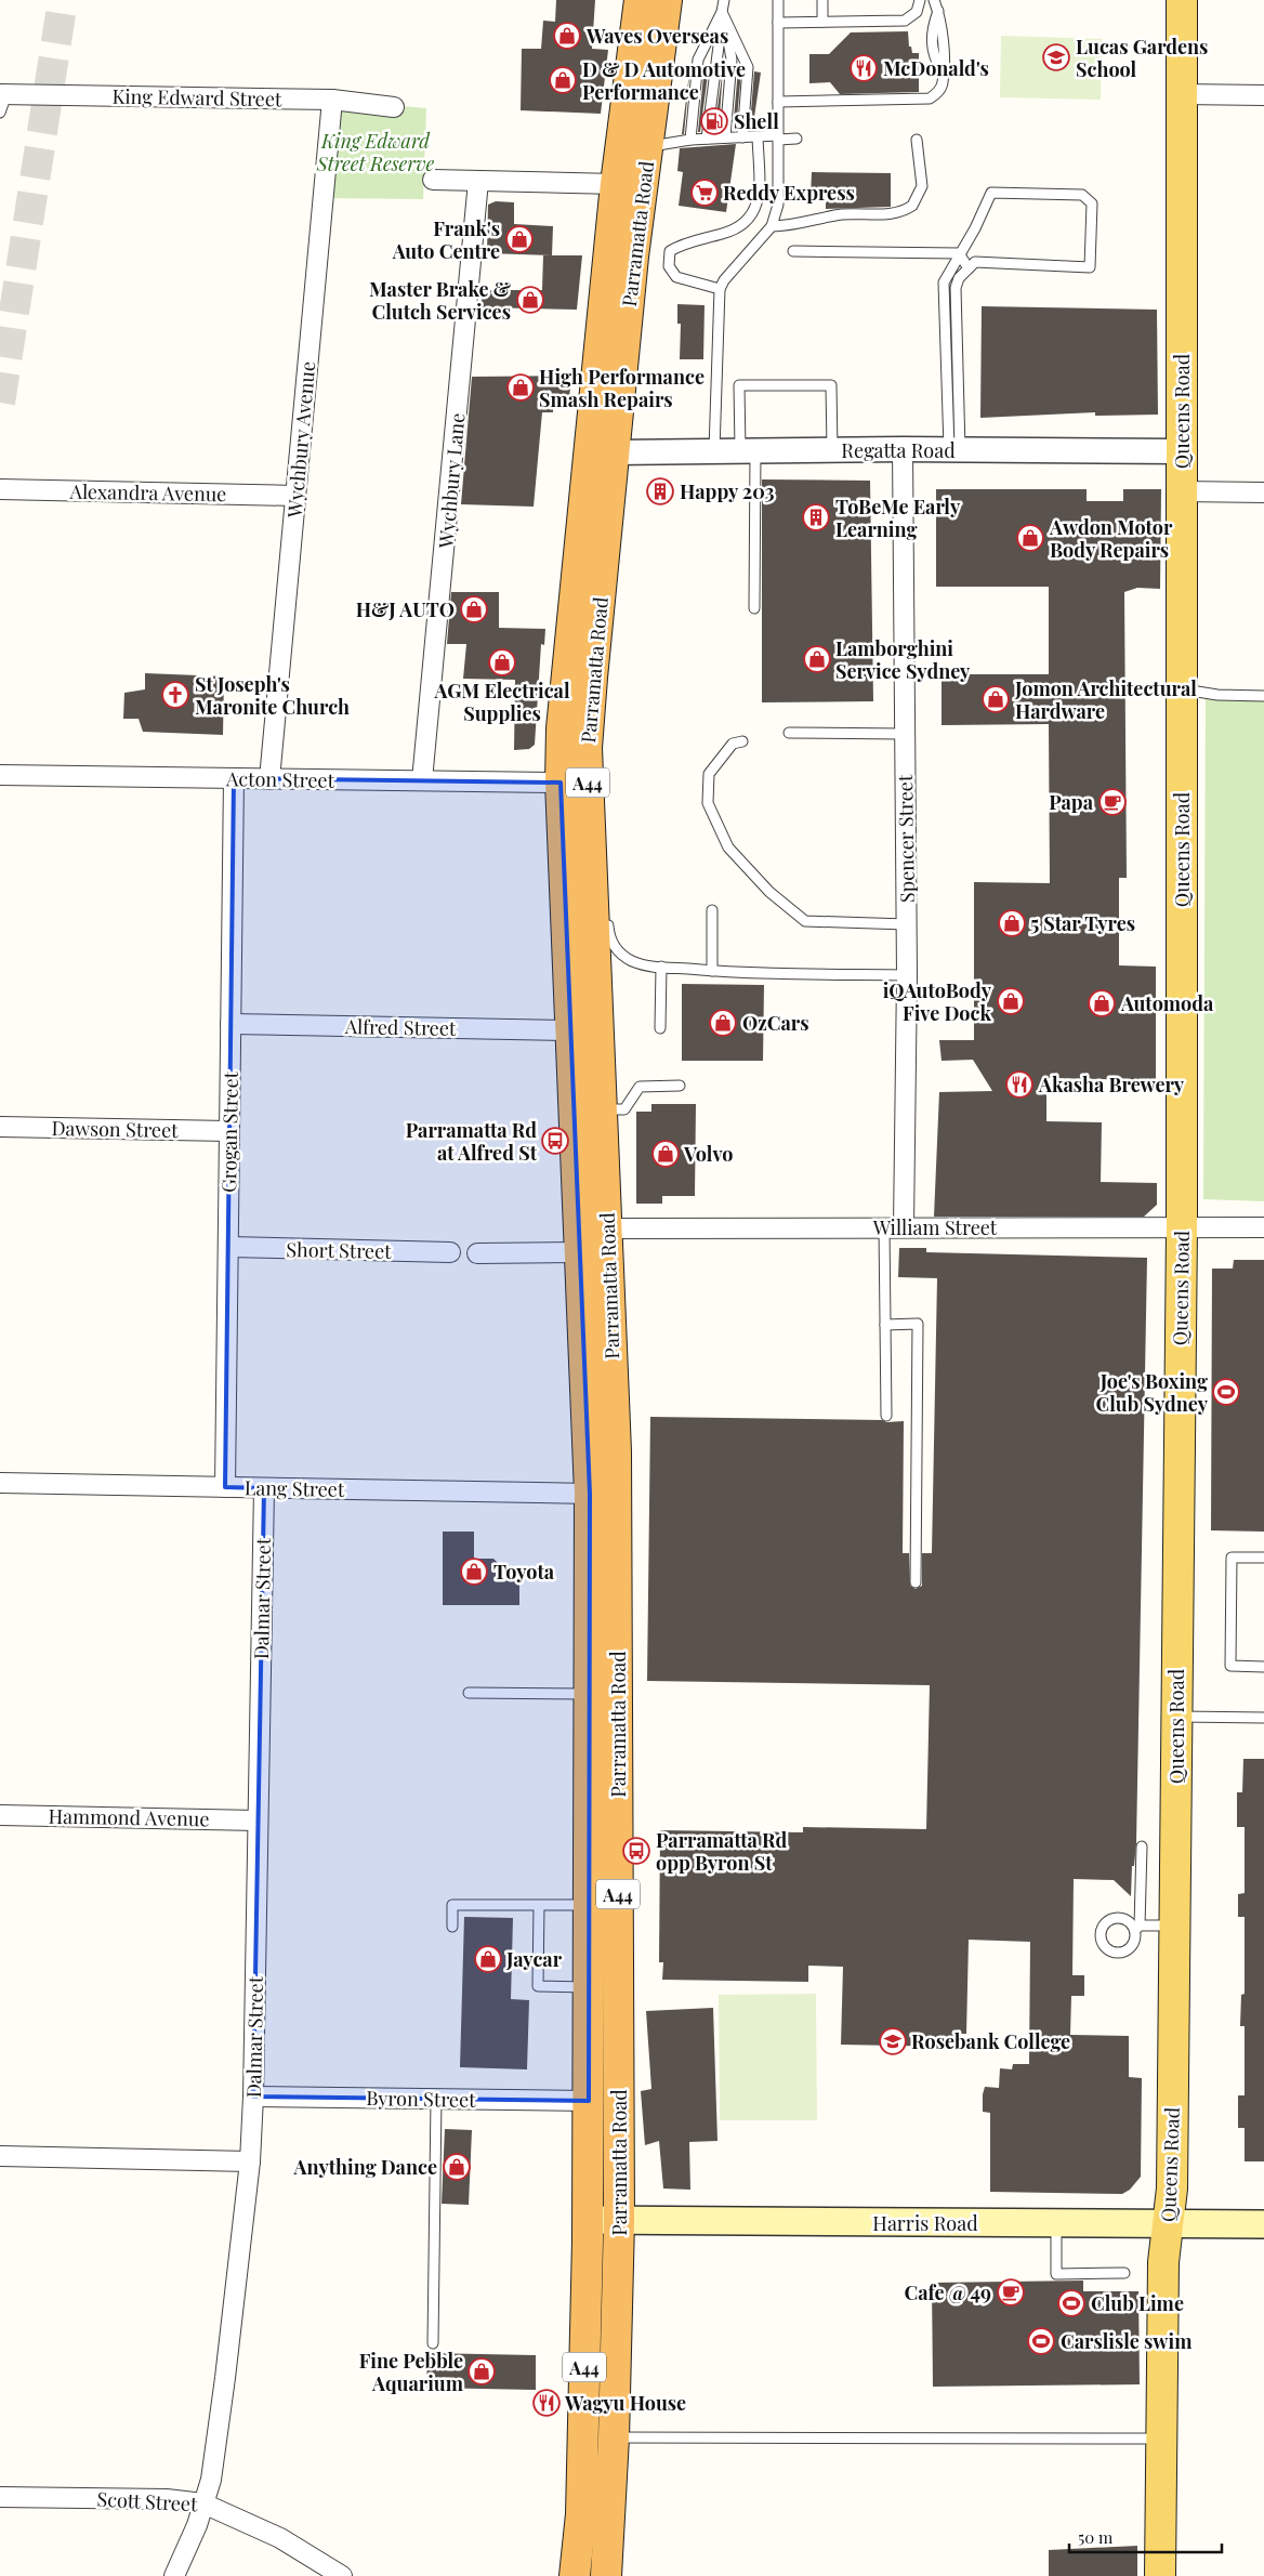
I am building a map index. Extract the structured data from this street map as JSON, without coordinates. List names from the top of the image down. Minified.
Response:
{"streets":{"highway":["Parramatta Road","A44"],"main road":["Queens Road","Harris Road"],"street":["King Edward Street","Wychbury Avenue","Regatta Road","Wychbury Lane","Alexandra Avenue","Acton Street","Spencer Street","Alfred Street","Dawson Street","Grogan Street","William Street","Short Street","Lang Street","Dalmar Street","Hammond Avenue","Byron Street","Scott Street"]},"crossings":[["King Edward Street","Wychbury Avenue"],["Parramatta Road","Regatta Road"],["Parramatta Road","Acton Street"],["Parramatta Road","Alfred Street"],["Parramatta Road","William Street"],["Parramatta Road","Lang Street"],["Parramatta Road","Byron Street"],["Parramatta Road","Harris Road"],["Queens Road","Regatta Road"],["Queens Road","William Street"],["Queens Road","Harris Road"],["Wychbury Avenue","Alexandra Avenue"],["Wychbury Avenue","Acton Street"],["Regatta Road","Spencer Street"],["Wychbury Lane","Acton Street"],["Acton Street","Grogan Street"],["Spencer Street","William Street"],["Alfred Street","Grogan Street"],["Dawson Street","Grogan Street"],["Grogan Street","Short Street"],["Grogan Street","Lang Street"],["Lang Street","Dalmar Street"],["Dalmar Street","Hammond Avenue"],["Dalmar Street","Byron Street"],["Dalmar Street","Scott Street"]],"parks":["King Edward Street Reserve"],"places":{"shop":["Waves Overseas","D & D Automotive Performance","Frank's Auto Centre","Master Brake & Clutch Services","High Performance Smash Repairs","Awdon Motor Body Repairs","H&J AUTO","Lamborghini Service Sydney","AGM Electrical Supplies","Jomon Architectural Hardware","5 Star Tyres","iQAutoBody Five Dock","Automoda","OzCars","Volvo","Toyota","Jaycar","Anything Dance","Fine Pebble Aquarium"],"school or university":["Lucas Gardens School","Rosebank College"],"restaurant":["McDonald's","Akasha Brewery","Wagyu House"],"fuel station":["Shell"],"supermarket":["Reddy Express"],"building":["Happy 203","ToBeMe Early Learning"],"church":["St Joseph's Maronite Church"],"cafe":["Papa","Cafe @ 49"],"bus stop":["Parramatta Rd at Alfred St","Parramatta Rd opp Byron St"],"sports":["Joe's Boxing Club Sydney","Club Lime","Carslisle swim"]},"scale_bar":"50 m"}
